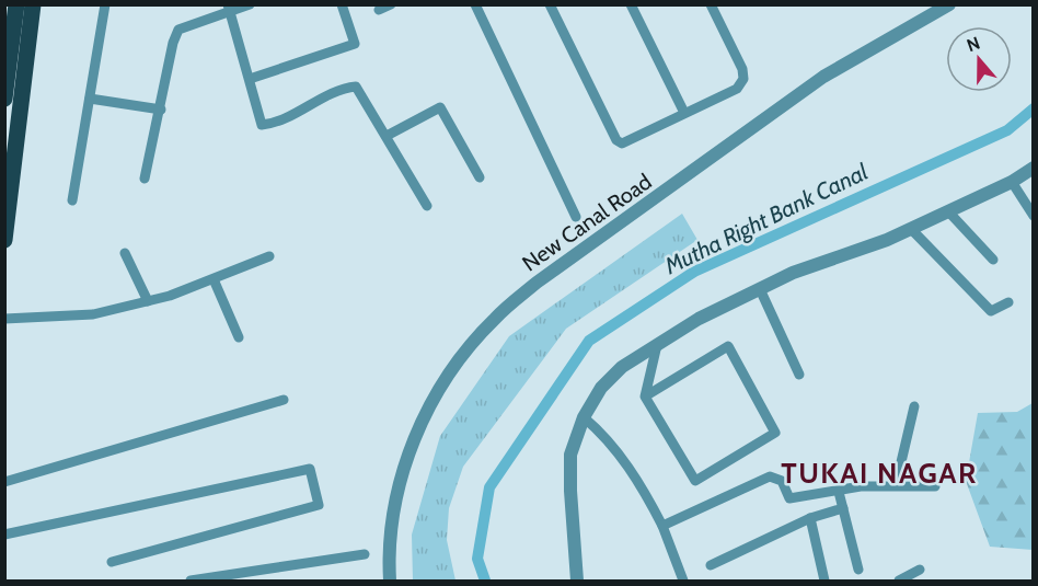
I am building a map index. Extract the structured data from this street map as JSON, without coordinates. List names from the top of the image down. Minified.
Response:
{"streets":{"street":["New Canal Road"]},"districts":["TUKAI NAGAR"],"water":["Mutha Right Bank Canal"],"north":"top"}
